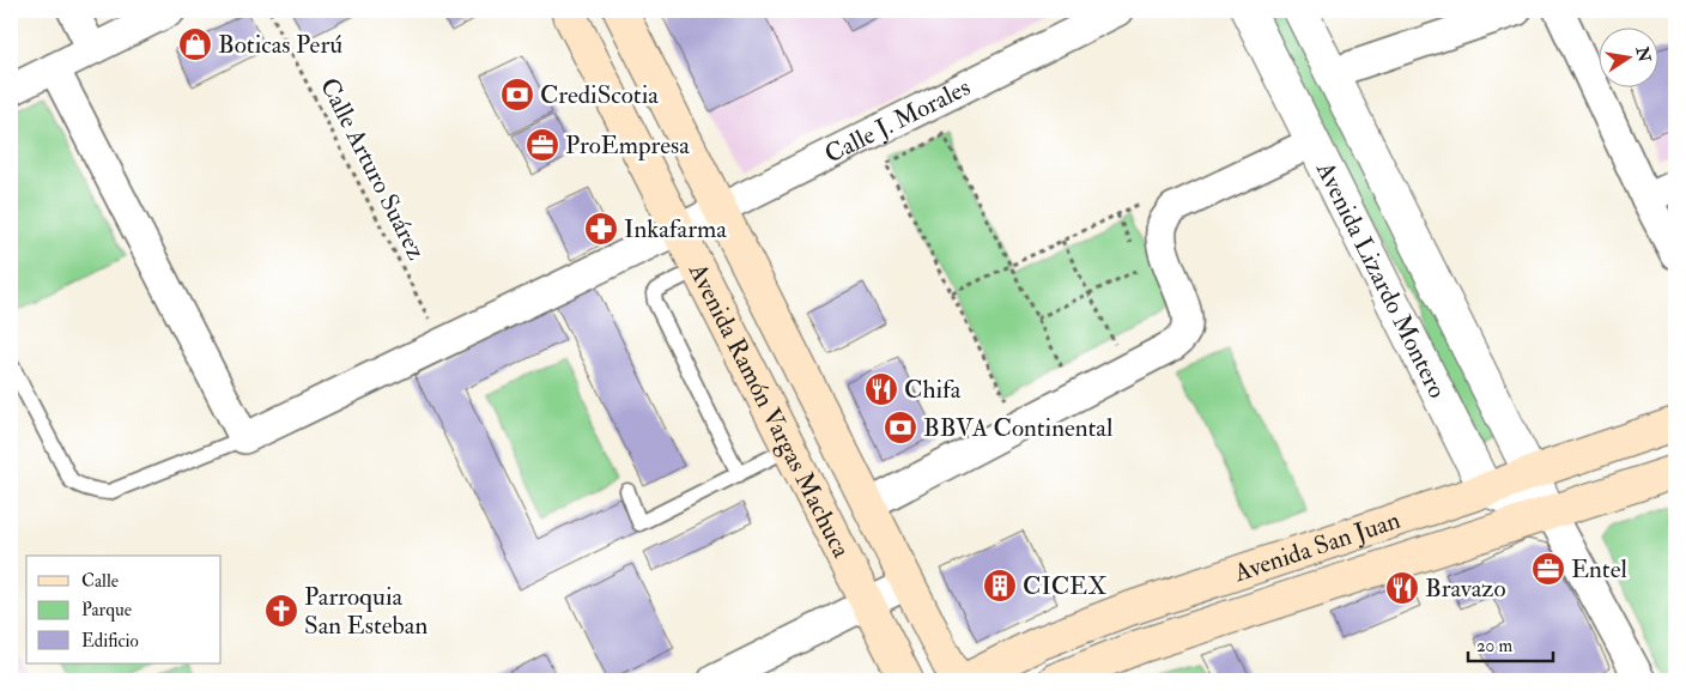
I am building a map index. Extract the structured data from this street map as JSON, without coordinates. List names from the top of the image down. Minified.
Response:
{"streets":{"main road":["Avenida Ramón Vargas Machuca","Avenida San Juan"],"street":["Calle J. Morales","Avenida Lizardo Montero"],"path":["Calle Arturo Suárez"]},"crossings":[["Calle J. Morales","Calle Arturo Suárez"],["Calle J. Morales","Avenida Ramón Vargas Machuca"],["Avenida Lizardo Montero","Avenida San Juan"]],"places":{"shop":["Boticas Perú"],"bank":["CrediScotia","BBVA Continental"],"office":["ProEmpresa","Entel"],"pharmacy":["Inkafarma"],"restaurant":["Chifa","Bravazo"],"building":["CICEX"],"church":["Parroquia San Esteban"]},"legend":["Calle","Parque","Edificio"],"scale_bar":"20 m","north":"right"}
